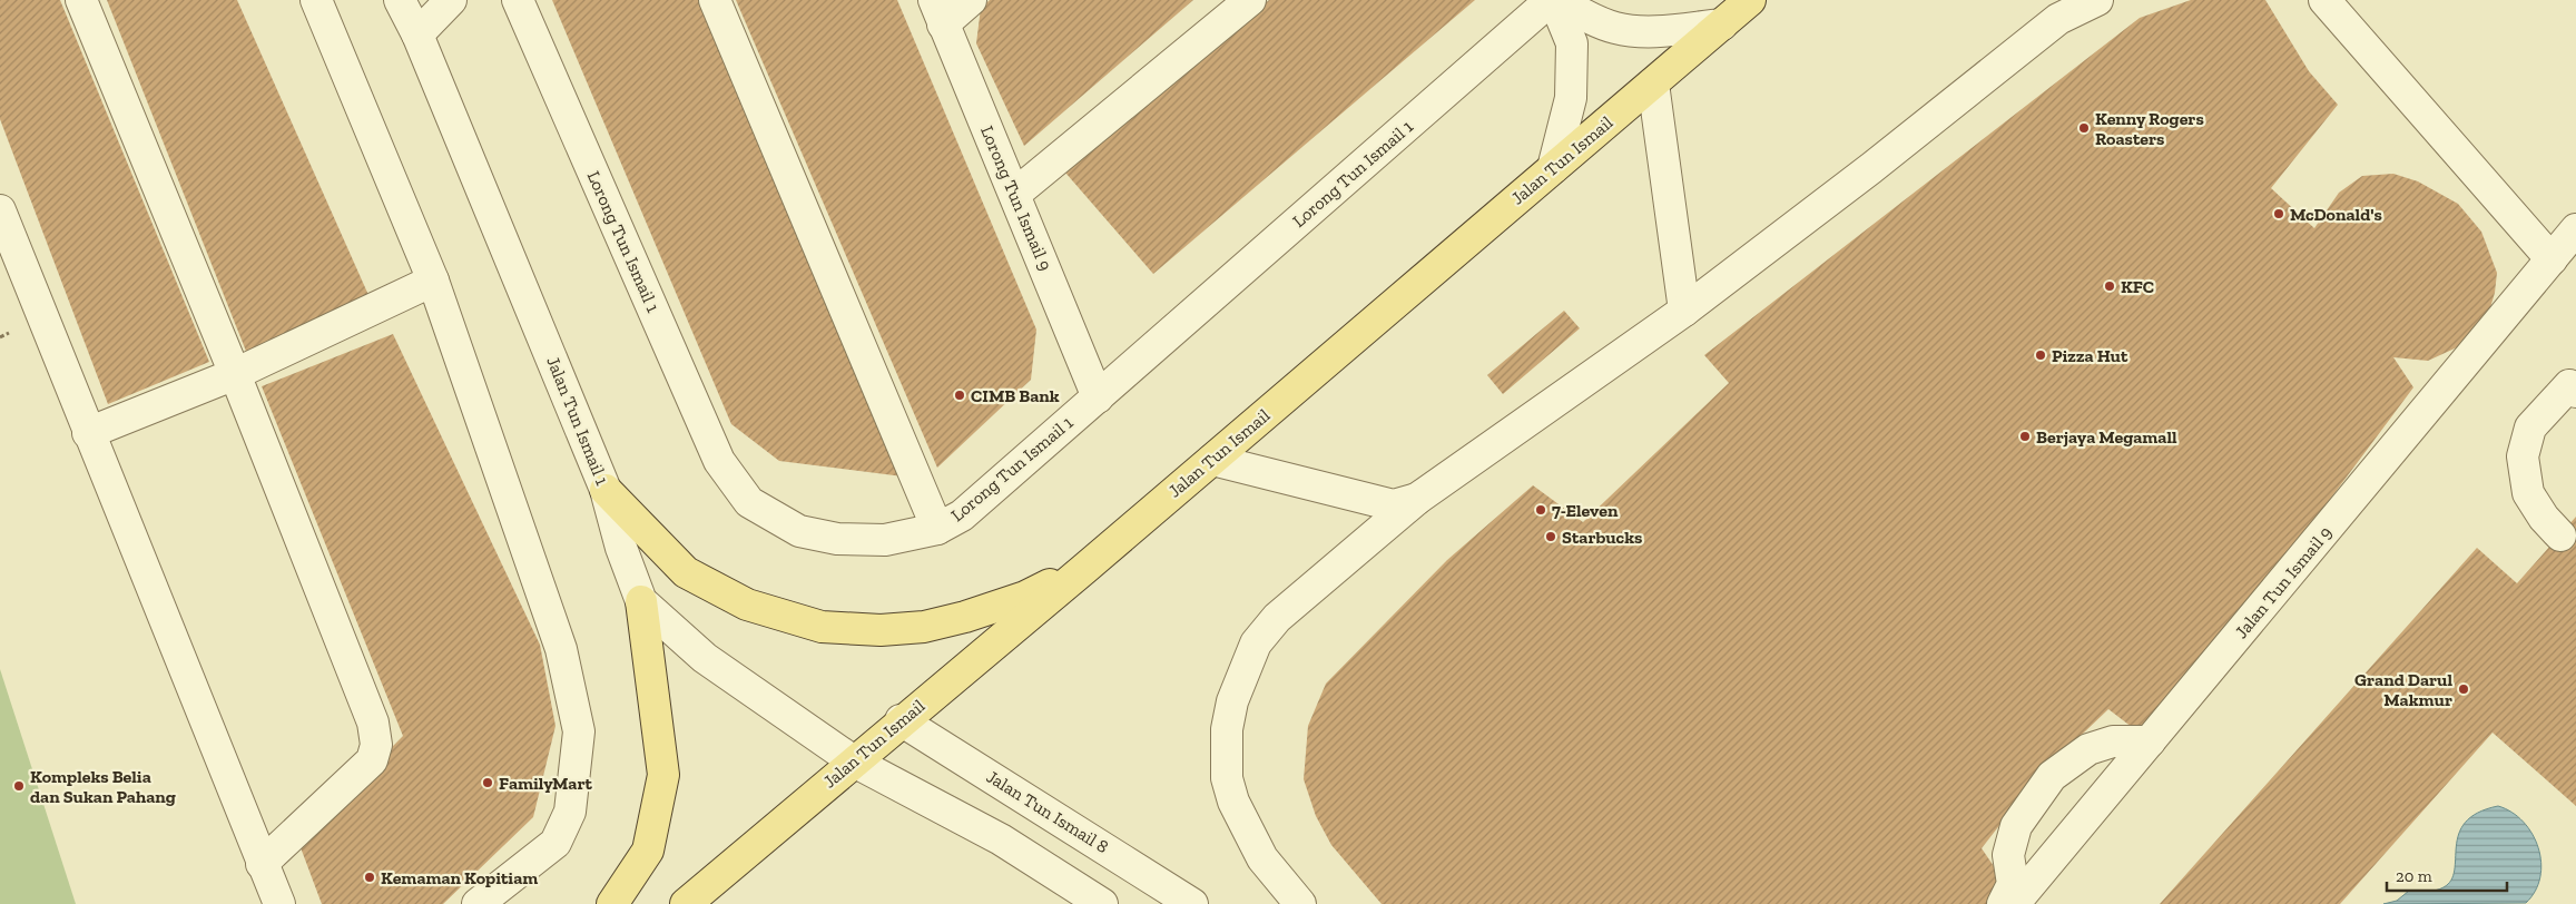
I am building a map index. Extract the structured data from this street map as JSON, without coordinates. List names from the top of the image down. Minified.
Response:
{"streets":{"main road":["Jalan Tun Ismail"],"street":["Lorong Tun Ismail 1","Lorong Tun Ismail 9","Jalan Tun Ismail 1","Jalan Tun Ismail 9","Jalan Tun Ismail 8"]},"crossings":[["Jalan Tun Ismail","Jalan Tun Ismail 1"],["Jalan Tun Ismail","Jalan Tun Ismail 8"],["Lorong Tun Ismail 1","Lorong Tun Ismail 9"]],"places":["Kenny Rogers Roasters","McDonald's","KFC","Pizza Hut","CIMB Bank","Berjaya Megamall","7-Eleven","Starbucks","Grand Darul Makmur","FamilyMart","Kompleks Belia dan Sukan Pahang","Kemaman Kopitiam"],"scale_bar":"20 m"}
